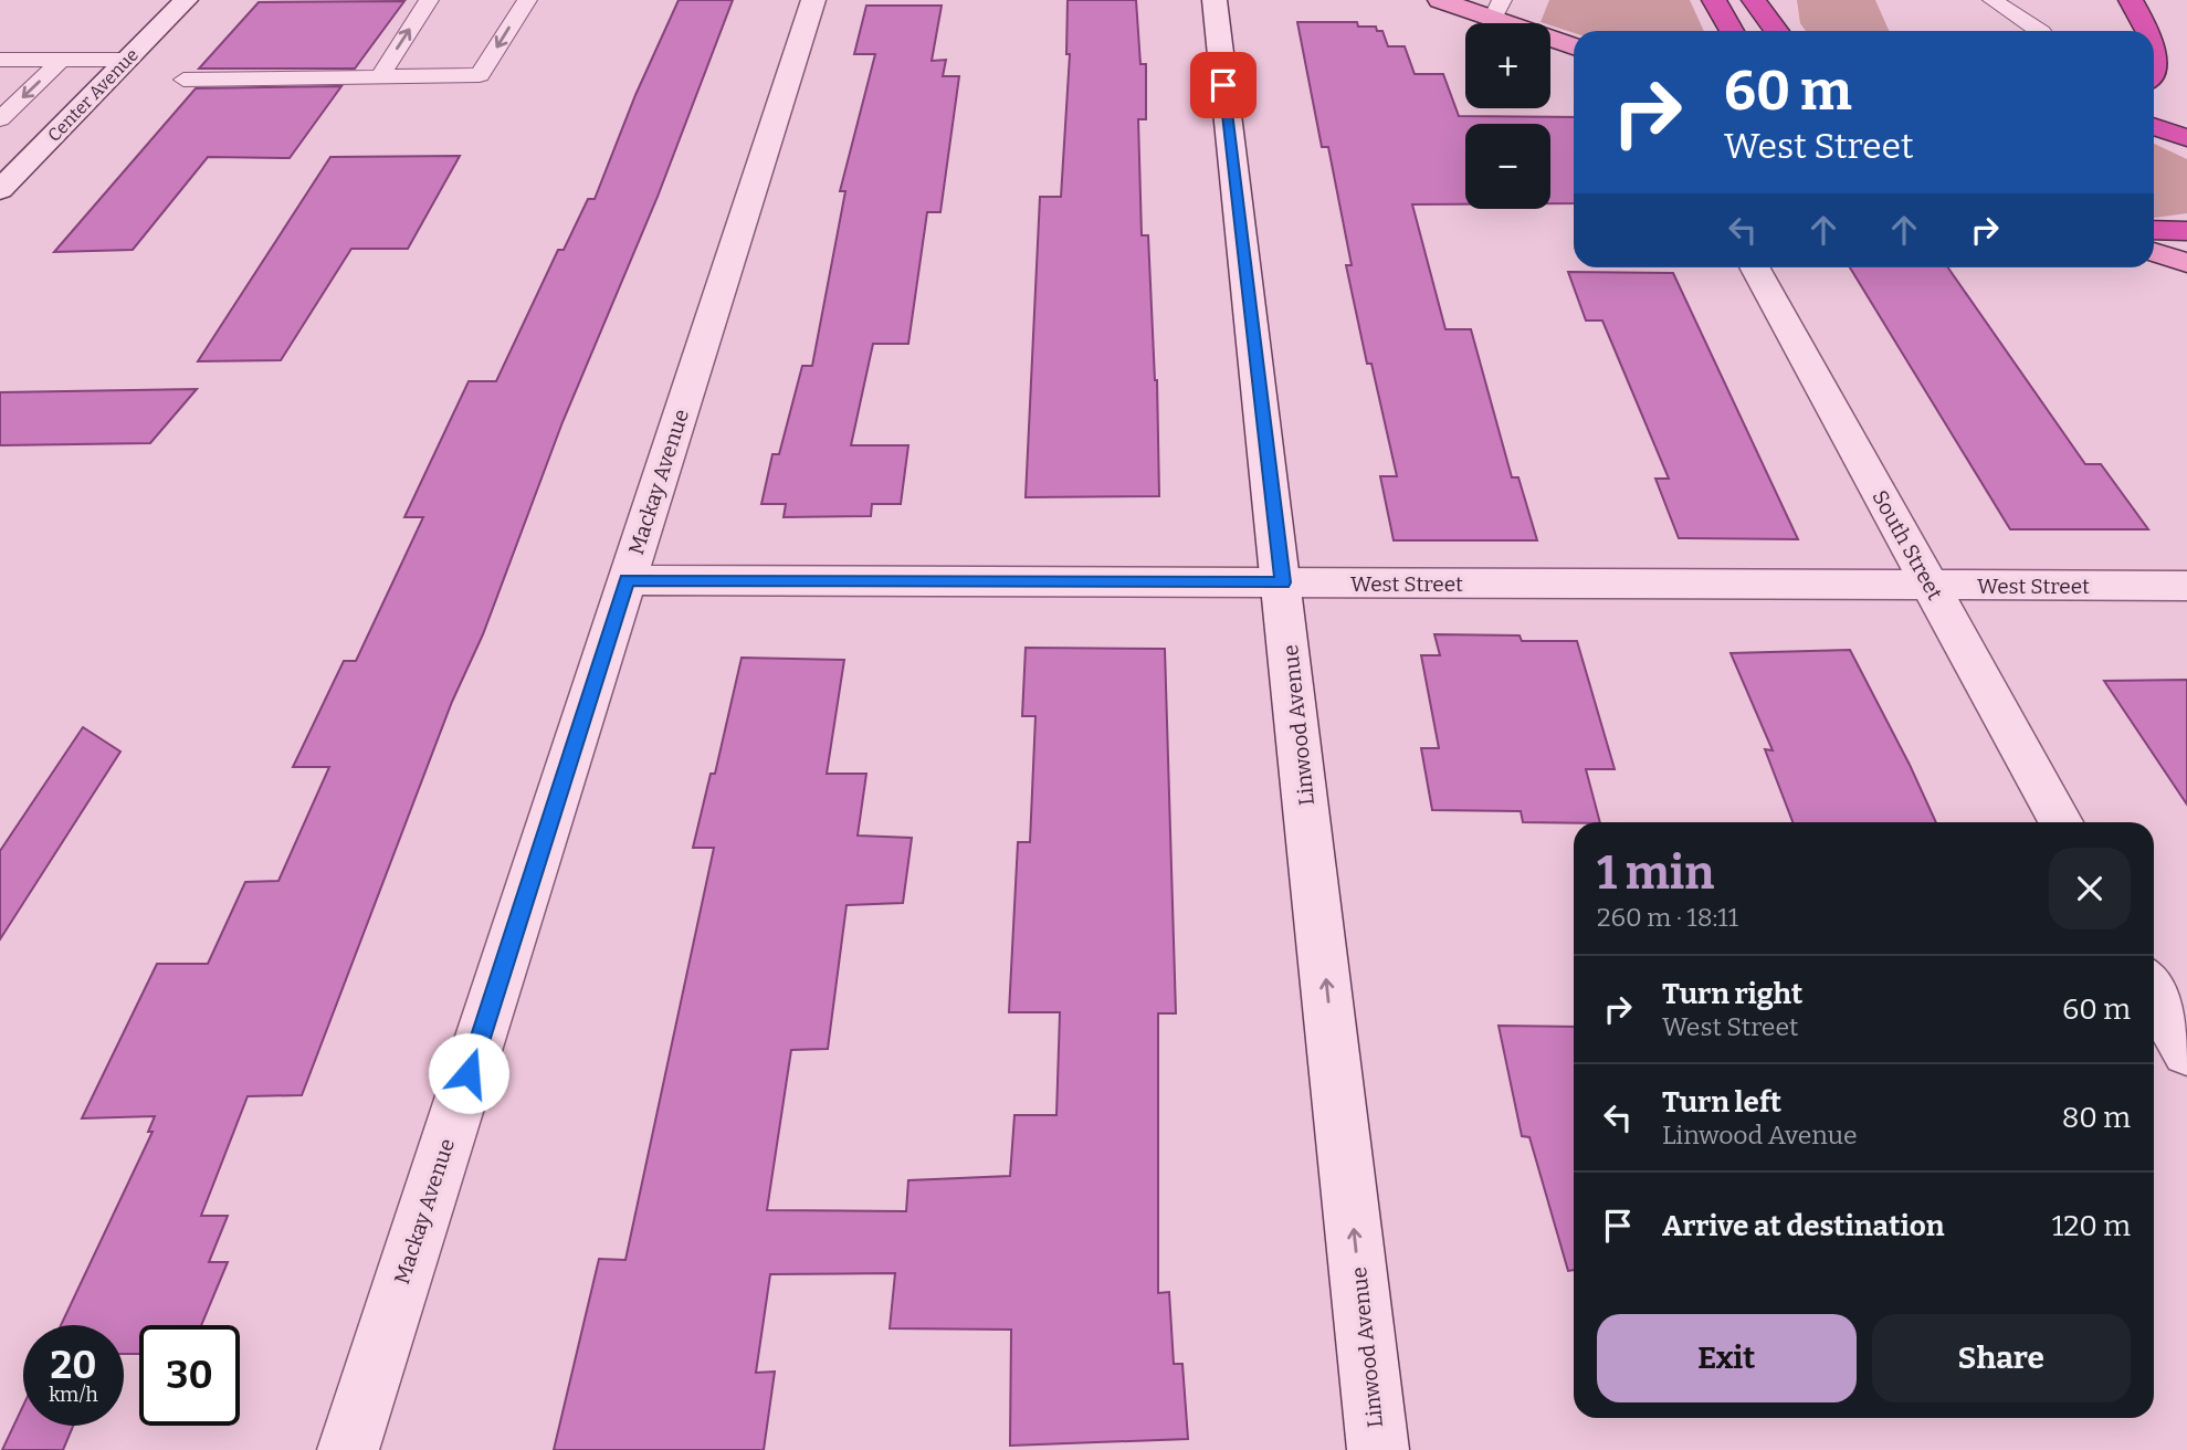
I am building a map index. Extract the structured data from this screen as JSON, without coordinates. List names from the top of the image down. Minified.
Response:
{"streets":{"street":["Center Avenue","Mackay Avenue","South Street","West Street","Linwood Avenue"]},"crossings":[["Mackay Avenue","West Street"],["South Street","West Street"],["West Street","Linwood Avenue"]],"one_way":["Linwood Avenue"],"page":{"map_buttons":["+","−"],"turn":["60 m","West Street"],"heading":["1 min","260 m · 18:11"],"list":[{"name":"Turn right","note":"West Street","value":"60 m"},{"name":"Turn left","note":"Linwood Avenue","value":"80 m"},{"name":"Arrive at destination","value":"120 m"}],"buttons":["Exit","Share"],"speed":"20 km/h","limit":"30"}}
